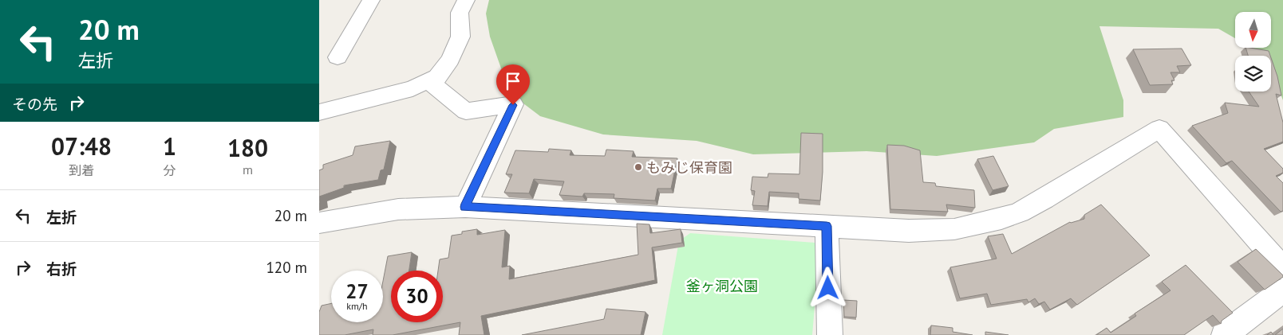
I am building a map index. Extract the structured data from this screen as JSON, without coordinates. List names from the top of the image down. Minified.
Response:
{"parks":["釜ヶ洞公園"],"places":["もみじ保育園"],"north":"bottom","page":{"turn":["20 m","左折"],"then":"その先","eta":["07:48","到着","1","分","180","m"],"list":[{"name":"左折","value":"20 m"},{"name":"右折","value":"120 m"}],"speed":"27 km/h","limit":"30"}}
